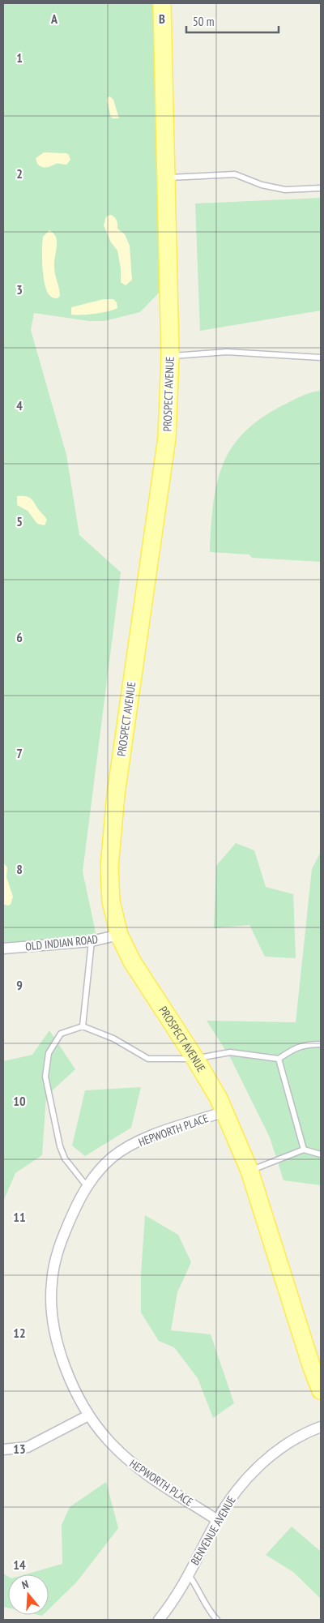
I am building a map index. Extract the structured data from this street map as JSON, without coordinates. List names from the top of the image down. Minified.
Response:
{"streets":{"main road":["PROSPECT AVENUE"],"street":["OLD INDIAN ROAD","HEPWORTH PLACE","BENVENUE AVENUE"]},"crossings":[["PROSPECT AVENUE","OLD INDIAN ROAD"],["PROSPECT AVENUE","HEPWORTH PLACE"],["HEPWORTH PLACE","BENVENUE AVENUE"]],"scale_bar":"50 m","north":"top","grid":{"columns":["A","B"],"rows":["1","2","3","4","5","6","7","8","9","10","11","12","13","14"]}}
